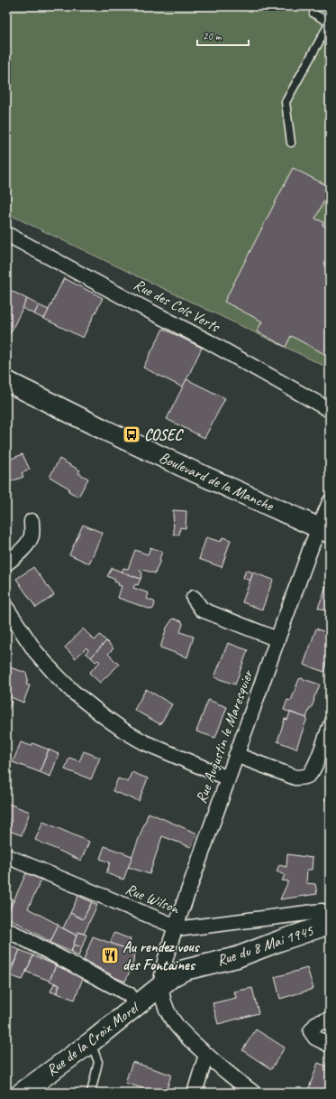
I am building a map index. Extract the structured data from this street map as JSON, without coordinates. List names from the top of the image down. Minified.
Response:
{"streets":{"main road":["Boulevard de la Manche","Rue du 8 Mai 1945","Rue de la Croix Morel"],"street":["Rue des Cols Verts","Rue Augustin le Maresquier","Rue Wilson"]},"crossings":[["Boulevard de la Manche","Rue Augustin le Maresquier"],["Rue Augustin le Maresquier","Rue Wilson"],["Rue Augustin le Maresquier","Rue du 8 Mai 1945"],["Rue Augustin le Maresquier","Rue de la Croix Morel"],["Rue Wilson","Rue du 8 Mai 1945"],["Rue du 8 Mai 1945","Rue de la Croix Morel"]],"places":{"bus stop":["COSEC"],"restaurant":["Au rendez vous des Fontaines"]},"scale_bar":"20 m"}
